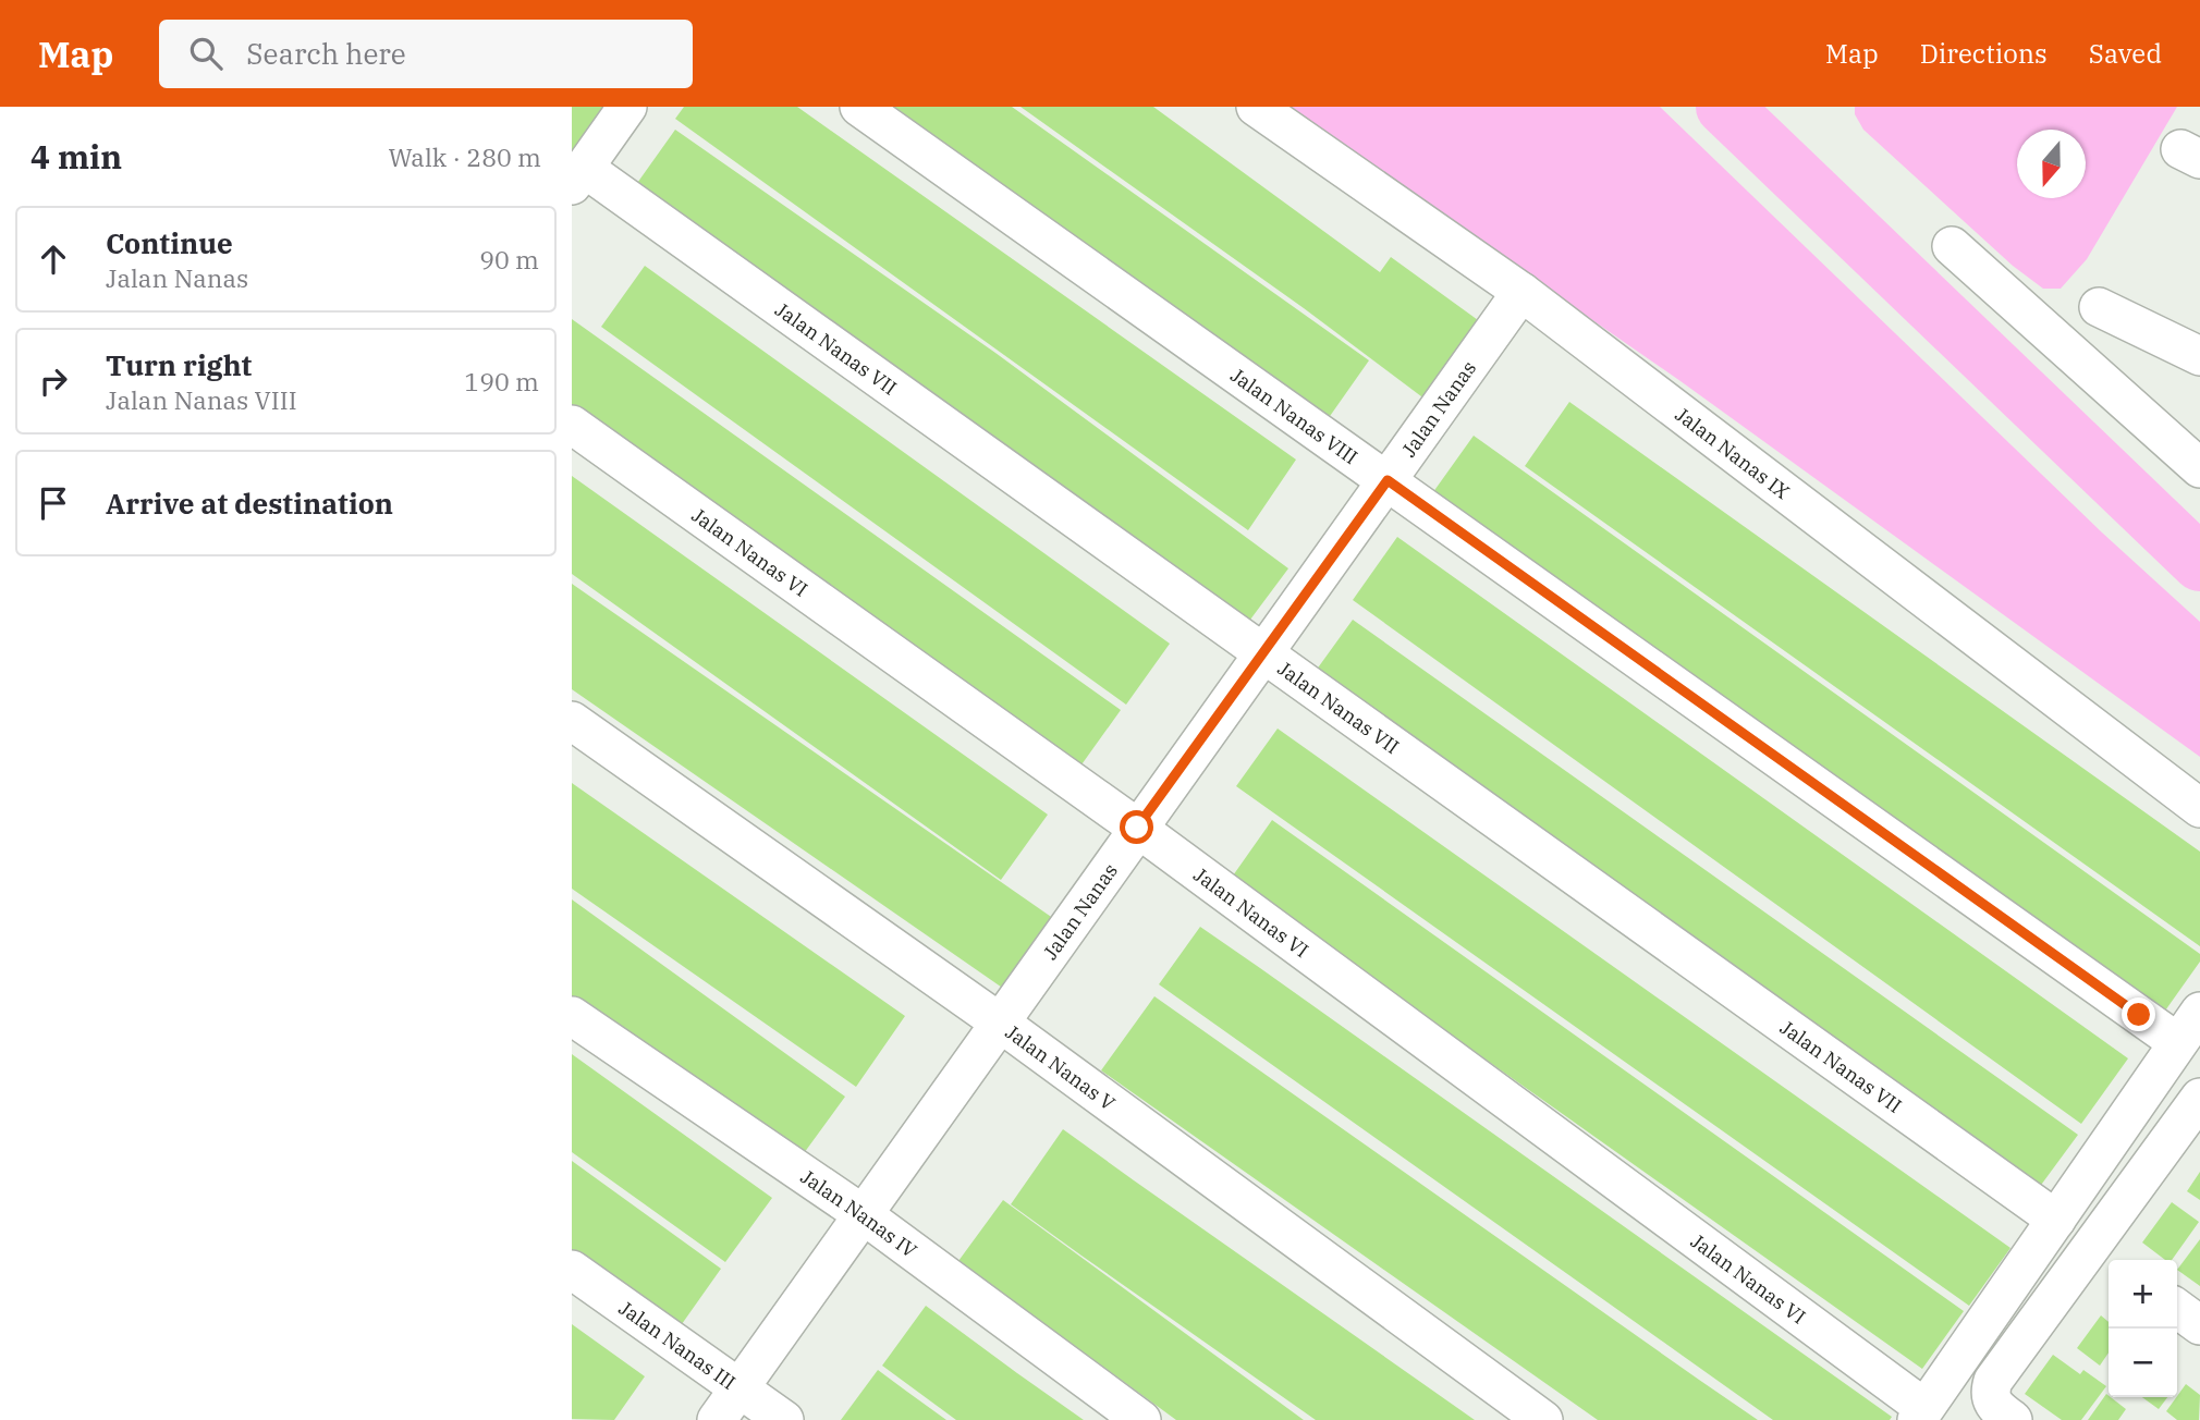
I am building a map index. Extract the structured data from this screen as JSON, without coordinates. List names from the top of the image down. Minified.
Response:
{"streets":{"street":["Jalan Nanas VII","Jalan Nanas","Jalan Nanas VIII","Jalan Nanas IX","Jalan Nanas VI","Jalan Nanas V","Jalan Nanas IV","Jalan Nanas III"]},"crossings":[["Jalan Nanas VII","Jalan Nanas"],["Jalan Nanas","Jalan Nanas VIII"],["Jalan Nanas","Jalan Nanas IX"],["Jalan Nanas","Jalan Nanas VI"],["Jalan Nanas","Jalan Nanas V"],["Jalan Nanas","Jalan Nanas IV"],["Jalan Nanas","Jalan Nanas III"]],"north":"bottom","page":{"header":"Map","search":"Search here","nav":["Map","Directions","Saved"],"heading":["4 min","Walk · 280 m"],"list":[["Continue","Jalan Nanas","90 m"],["Turn right","Jalan Nanas VIII","190 m"],"Arrive at destination"],"map_buttons":["+","−"]}}
